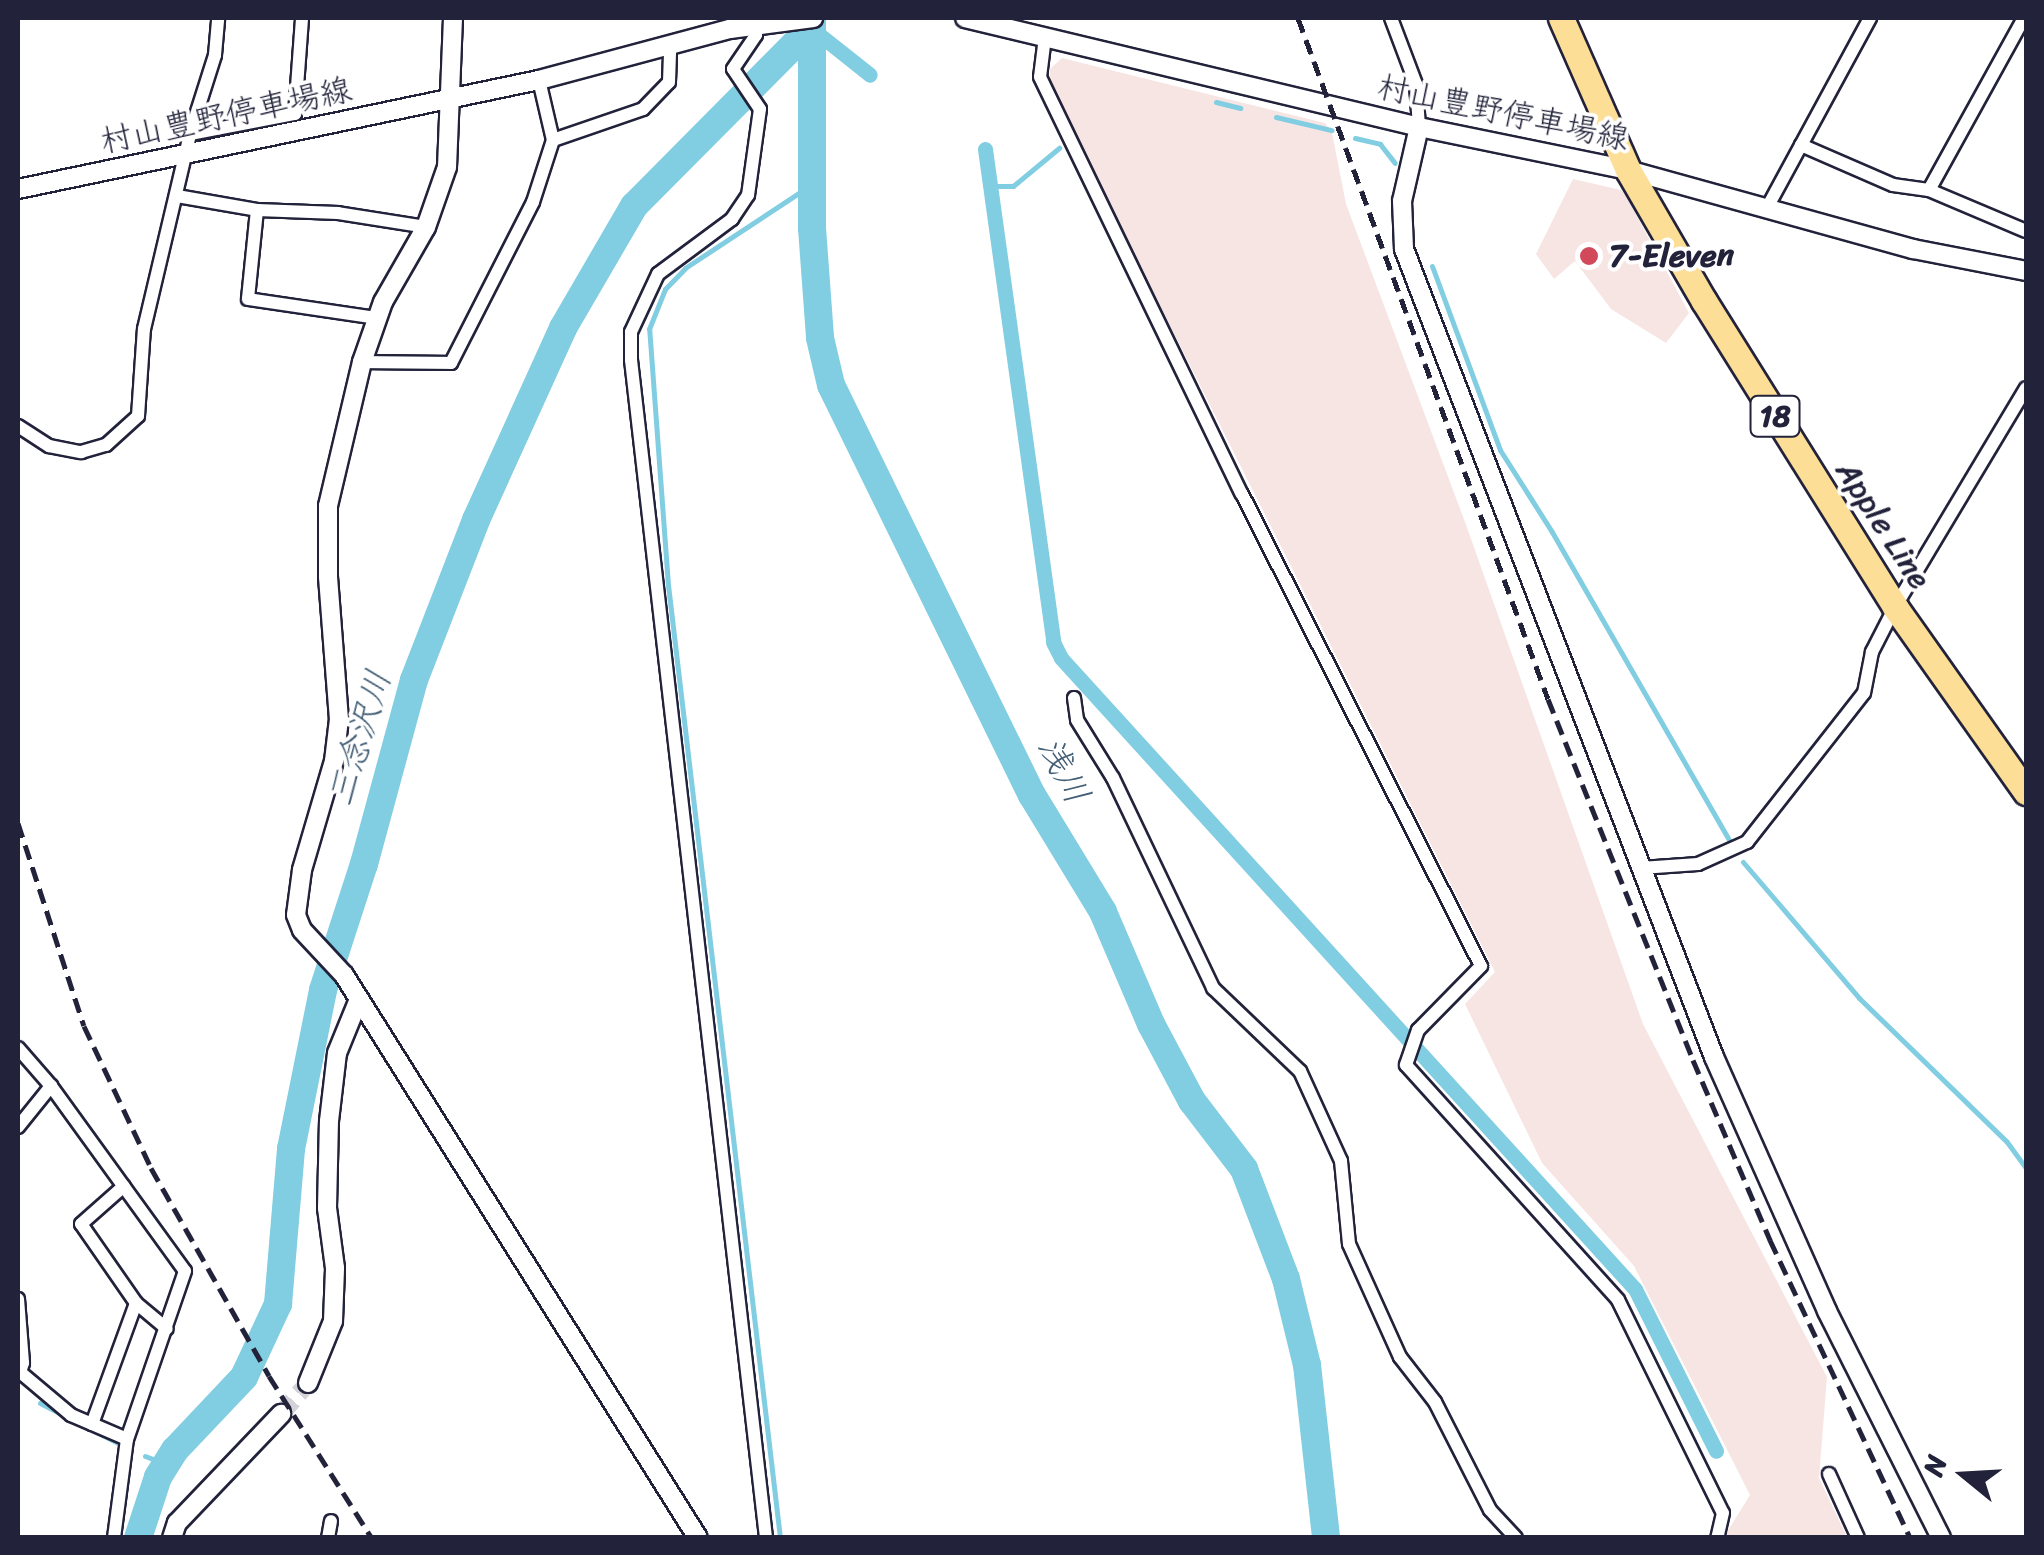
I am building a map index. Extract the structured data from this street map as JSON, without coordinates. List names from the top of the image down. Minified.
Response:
{"streets":{"highway":["18","Apple Line"],"street":["村山豊野停車場線"]},"crossings":[["村山豊野停車場線","Apple Line"]],"water":["三念沢川","浅川"],"places":["7-Eleven"],"north":"left"}
